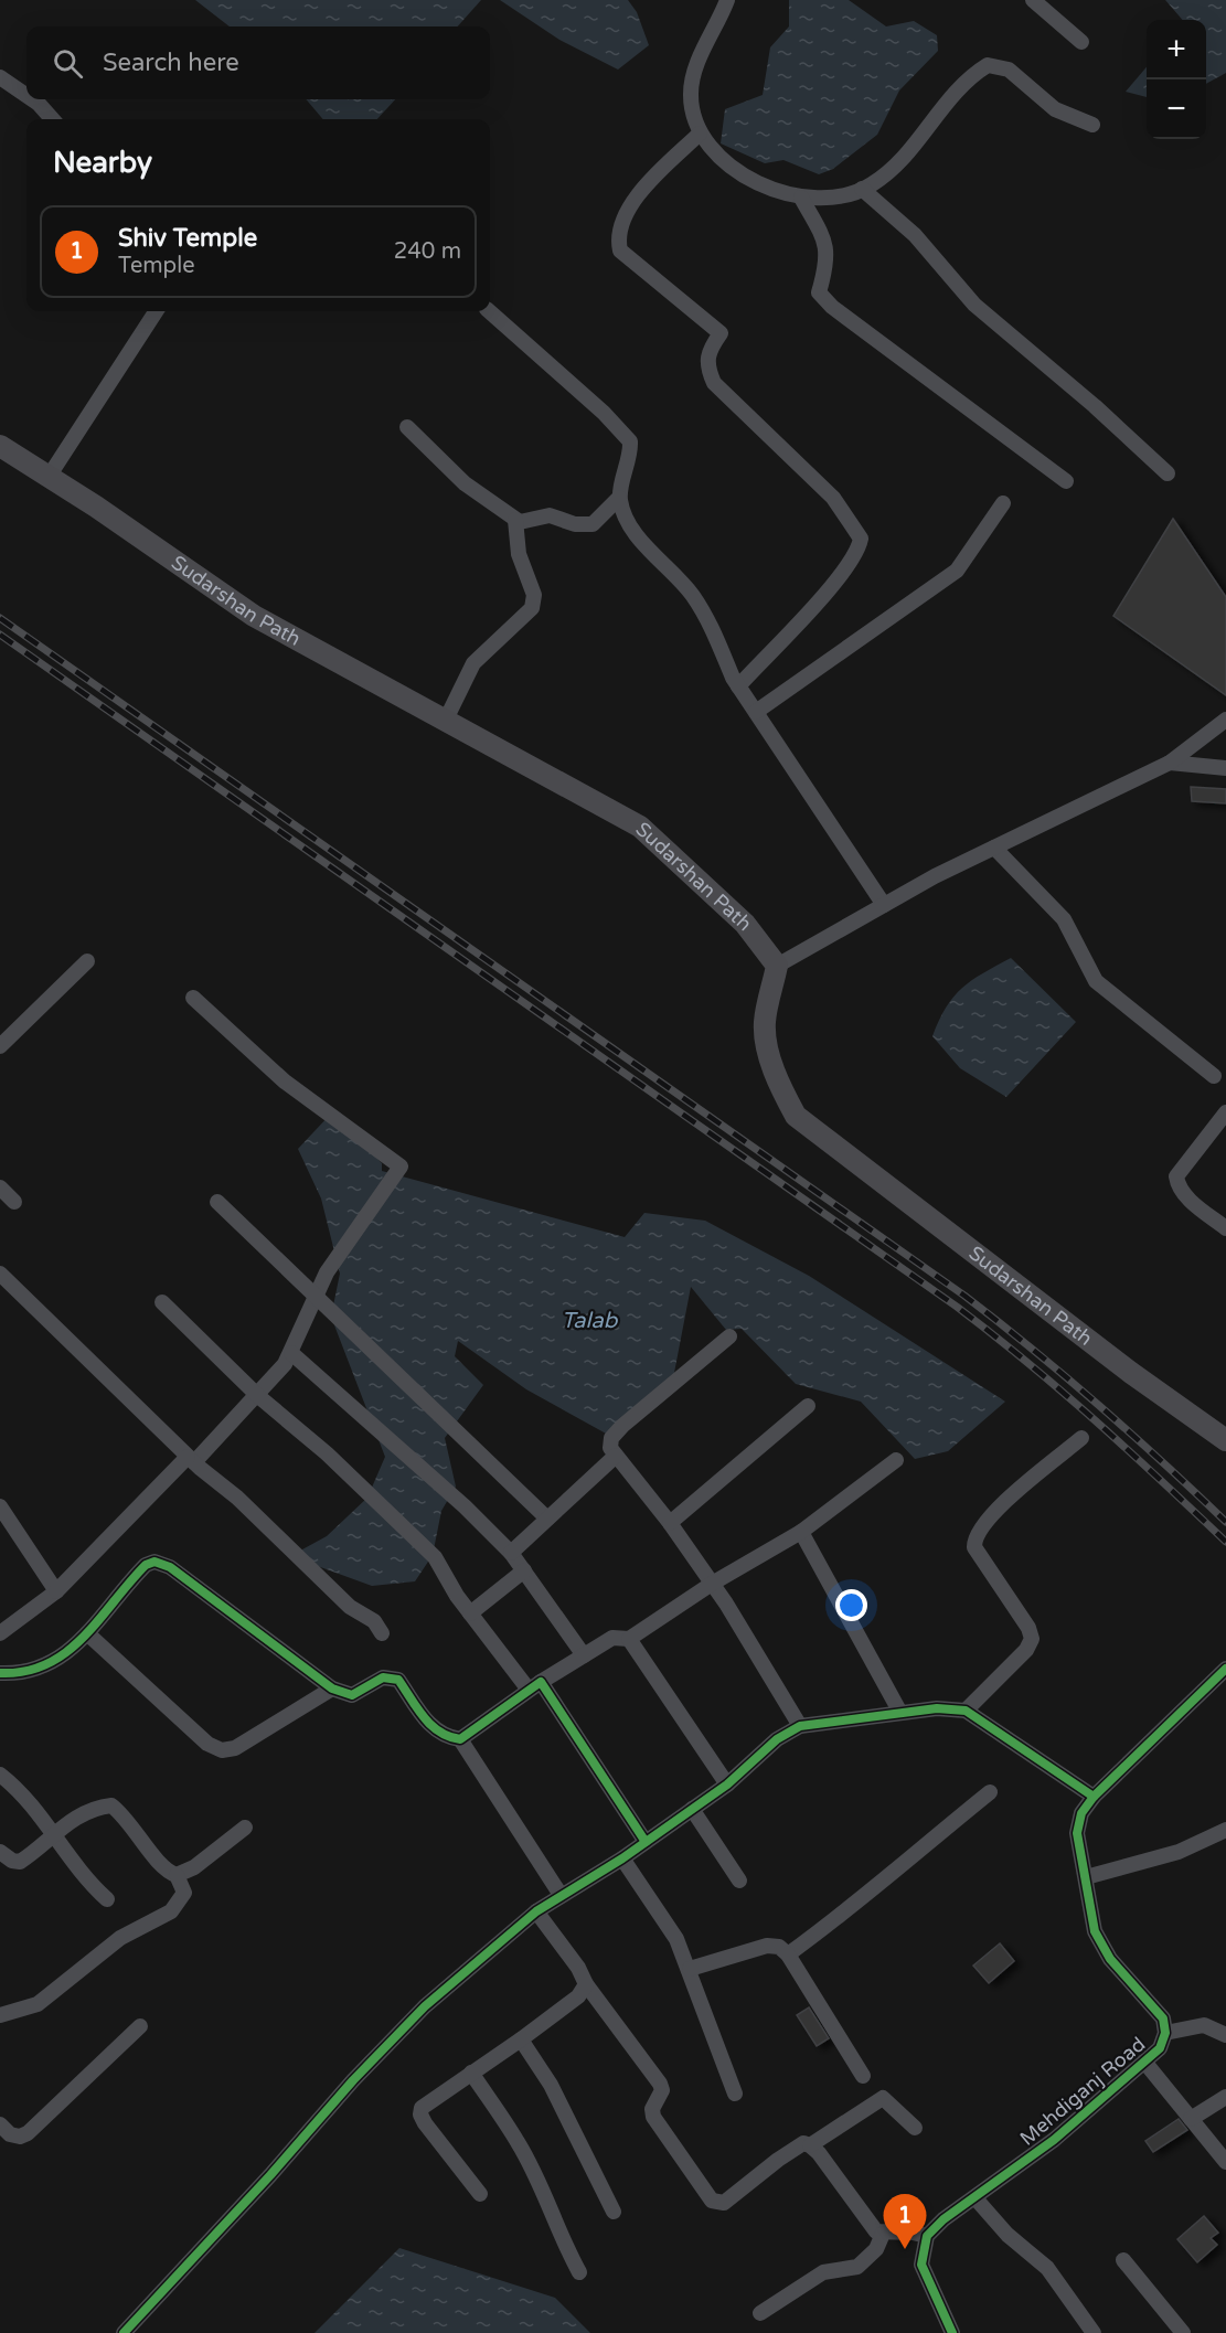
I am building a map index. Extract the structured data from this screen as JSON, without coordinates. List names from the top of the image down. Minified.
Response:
{"streets":{"main road":["Sudarshan Path"],"street":["Mehdiganj Road"]},"water":["Talab"],"page":{"map_buttons":["+","−"],"search":"Search here","heading":"Nearby","list":[{"mark":"1","name":"Shiv Temple","note":"Temple","value":"240 m"}],"pins":"1"}}
